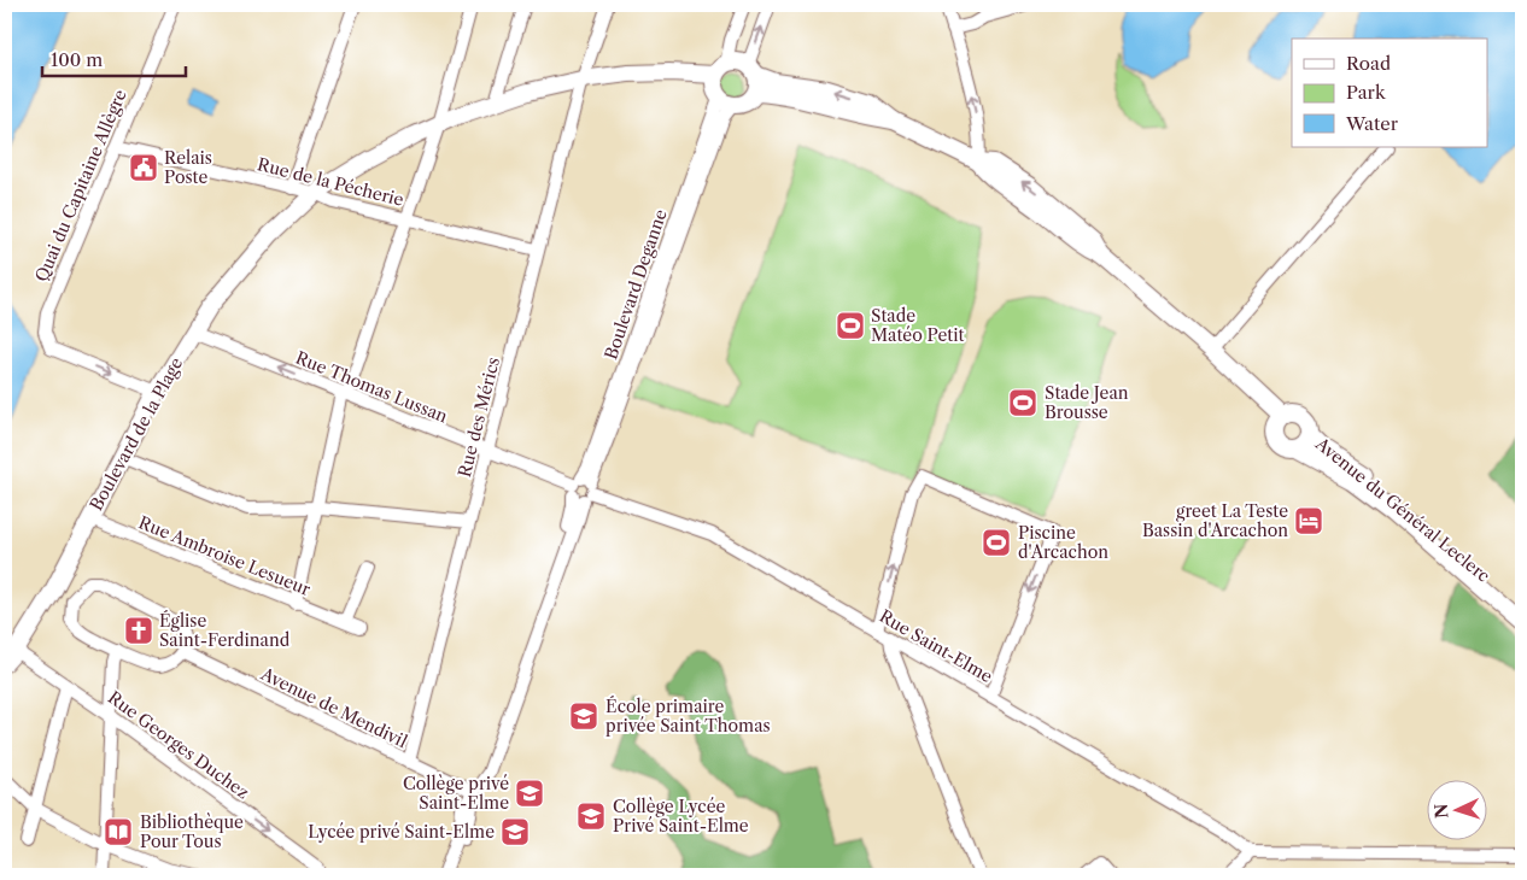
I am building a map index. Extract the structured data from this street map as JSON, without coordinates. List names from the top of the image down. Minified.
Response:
{"streets":{"main road":["Boulevard de la Plage","Avenue du Général Leclerc"],"street":["Rue de la Pécherie","Quai du Capitaine Allègre","Boulevard Deganne","Rue Thomas Lussan","Rue des Mérics","Rue Ambroise Lesueur","Rue Saint-Elme","Avenue de Mendivil","Rue Georges Duchez"]},"crossings":[["Rue de la Pécherie","Quai du Capitaine Allègre"],["Rue de la Pécherie","Rue des Mérics"],["Rue de la Pécherie","Boulevard de la Plage"],["Quai du Capitaine Allègre","Boulevard de la Plage"],["Boulevard Deganne","Rue Thomas Lussan"],["Boulevard Deganne","Boulevard de la Plage"],["Boulevard Deganne","Rue Saint-Elme"],["Boulevard Deganne","Avenue de Mendivil"],["Rue Thomas Lussan","Rue des Mérics"],["Rue Thomas Lussan","Boulevard de la Plage"],["Rue Thomas Lussan","Rue Saint-Elme"],["Rue des Mérics","Boulevard de la Plage"],["Rue des Mérics","Avenue de Mendivil"],["Boulevard de la Plage","Rue Ambroise Lesueur"],["Boulevard de la Plage","Rue Georges Duchez"]],"one_way":["Rue Thomas Lussan"],"places":{"public building":["Relais Poste"],"sports":["Stade Matéo Petit","Stade Jean Brousse","Piscine d'Arcachon"],"hotel":["greet La Teste Bassin d'Arcachon"],"church":["Église Saint-Ferdinand"],"school or university":["École primaire privée Saint Thomas","Collège privé Saint-Elme","Collège Lycée Privé Saint-Elme","Lycée privé Saint-Elme"],"library":["Bibliothèque Pour Tous"]},"legend":["Road","Park","Water"],"scale_bar":"100 m","north":"left"}
